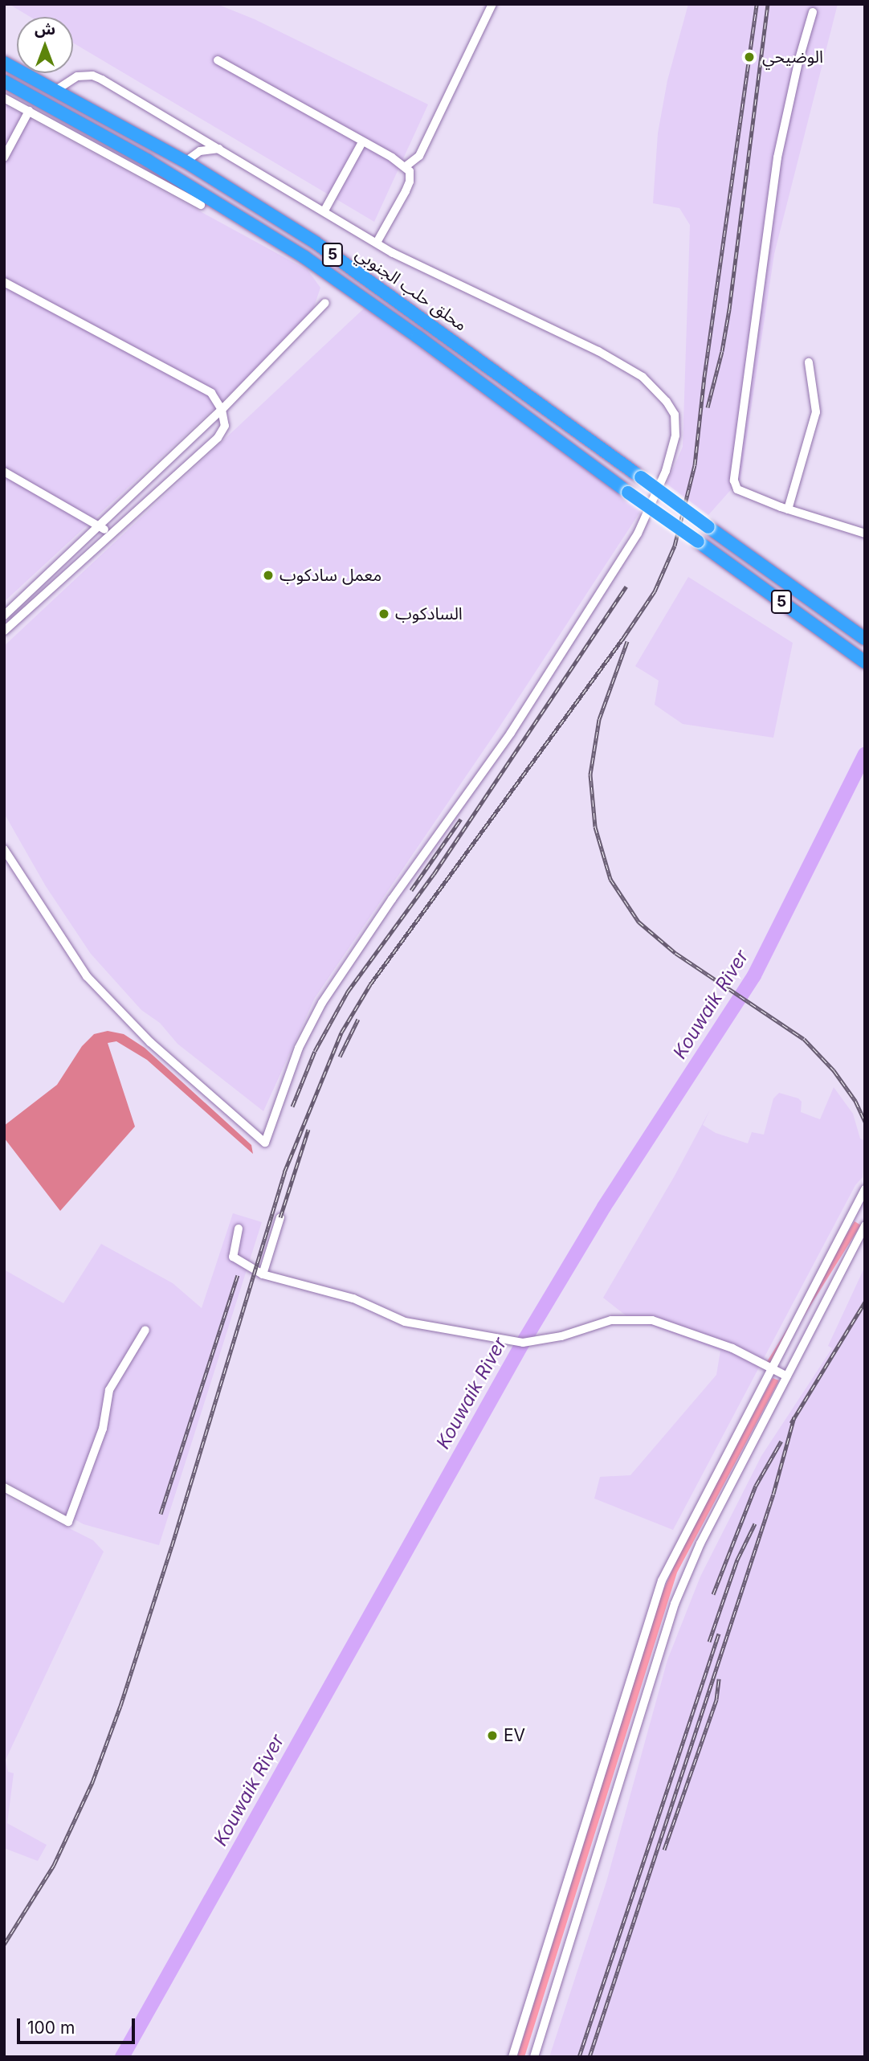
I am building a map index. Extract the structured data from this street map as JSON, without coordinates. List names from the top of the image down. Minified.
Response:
{"streets":{"highway":["5","محلق حلب الجنوبي"]},"water":["Kouwaik River"],"places":["الوضيحي","معمل سادكوب","السادكوب","EV"],"scale_bar":"100 m","north":"top"}
